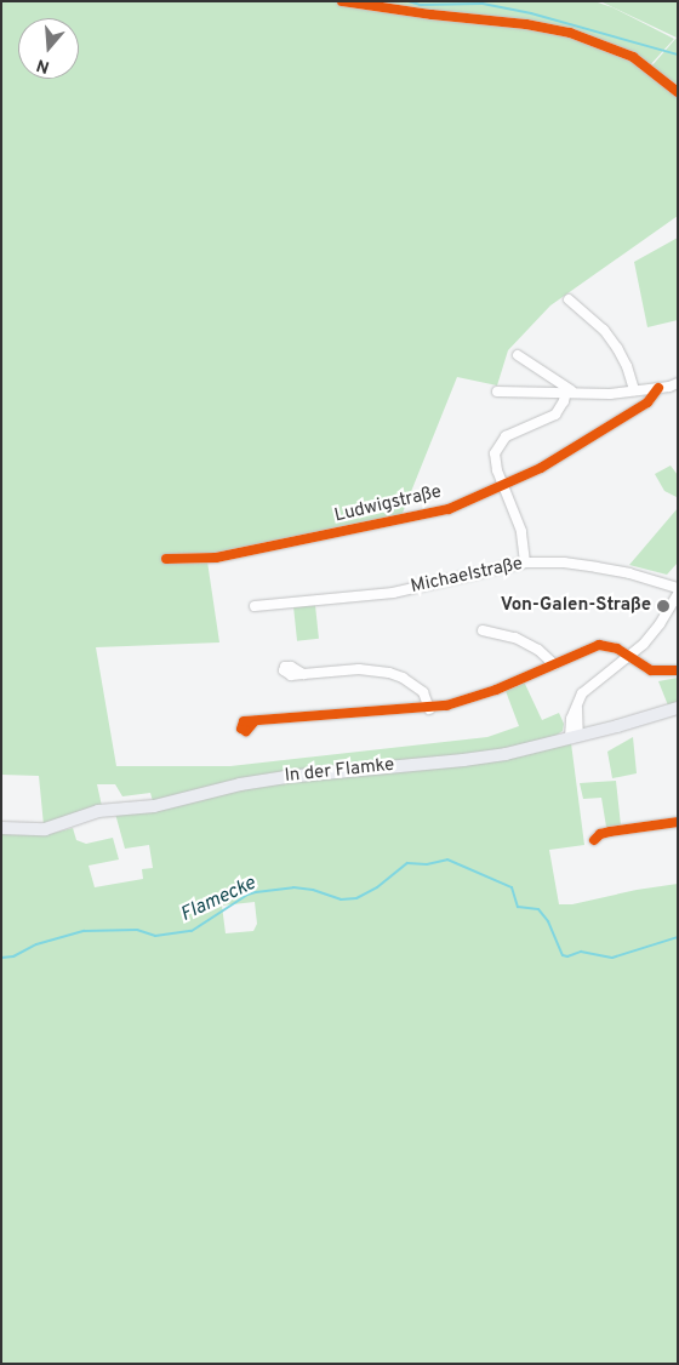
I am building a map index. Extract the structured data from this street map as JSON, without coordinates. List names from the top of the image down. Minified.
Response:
{"streets":{"main road":["In der Flamke"],"street":["Ludwigstraße","Michaelstraße"]},"water":["Flamecke"],"places":["Von-Galen-Straße"],"north":"bottom"}
